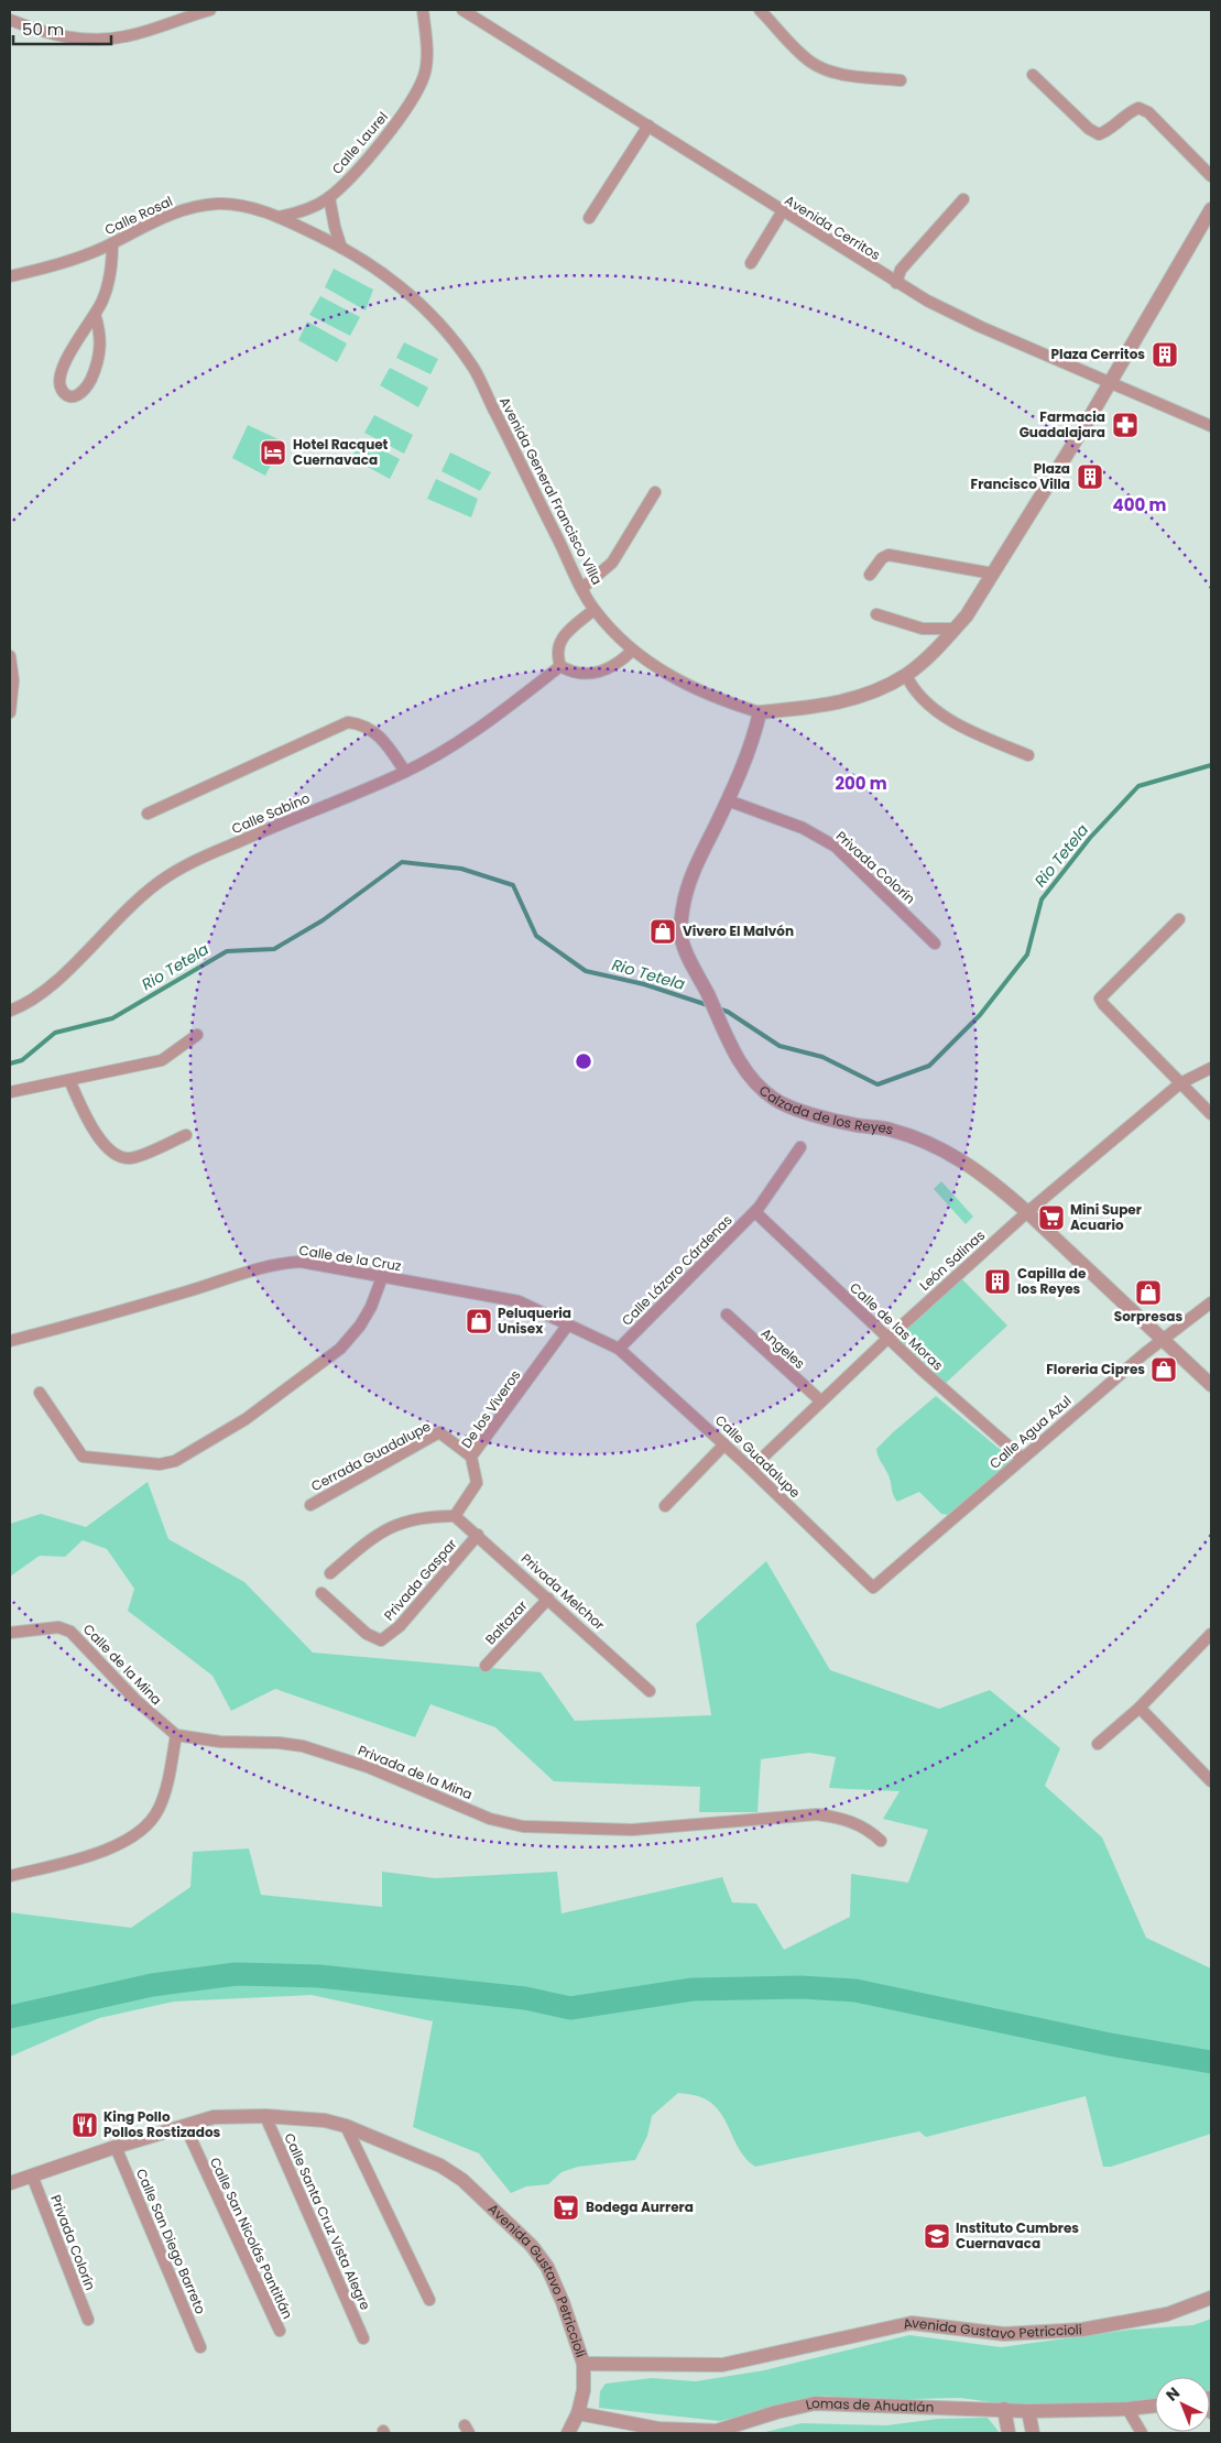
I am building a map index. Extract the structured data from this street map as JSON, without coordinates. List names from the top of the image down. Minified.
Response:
{"streets":{"street":["Calle Laurel","Calle Rosal","Avenida Cerritos","Avenida General Francisco Villa","Calle Sabino","Privada Colorín","Calzada de los Reyes","Calle de la Cruz","León Salinas","Calle Lázaro Cárdenas","Calle de las Moras","Angeles","De los Viveros","Calle Agua Azul","Cerrada Guadalupe","Calle Guadalupe","Privada Gaspar","Privada Melchor","Baltazar","Calle de la Mina","Privada de la Mina","Calle Santa Cruz Vista Alegre","Calle San Nicolás Pantitlán","Calle San Diego Barreto","Avenida Gustavo Petriccioli","Lomas de Ahuatlán"]},"crossings":[["Calle Laurel","Calle Rosal"],["Calle Rosal","Avenida General Francisco Villa"],["Avenida General Francisco Villa","Calzada de los Reyes"],["Privada Colorín","Calzada de los Reyes"],["Privada Colorín","Avenida Gustavo Petriccioli"],["Calzada de los Reyes","León Salinas"],["Calzada de los Reyes","Calle Agua Azul"],["Calle de la Cruz","Calle Lázaro Cárdenas"],["Calle de la Cruz","De los Viveros"],["Calle de la Cruz","Calle Guadalupe"],["León Salinas","Calle de las Moras"],["León Salinas","Angeles"],["León Salinas","Calle Guadalupe"],["Calle Lázaro Cárdenas","Calle de las Moras"],["Calle Lázaro Cárdenas","Calle Guadalupe"],["Calle de las Moras","Calle Agua Azul"],["De los Viveros","Cerrada Guadalupe"],["De los Viveros","Privada Melchor"],["Calle Agua Azul","Calle Guadalupe"],["Privada Gaspar","Privada Melchor"],["Privada Melchor","Baltazar"],["Calle de la Mina","Privada de la Mina"],["Calle Santa Cruz Vista Alegre","Avenida Gustavo Petriccioli"],["Calle San Nicolás Pantitlán","Avenida Gustavo Petriccioli"],["Calle San Diego Barreto","Avenida Gustavo Petriccioli"]],"water":["Rio Tetela"],"places":{"building":["Plaza Cerritos","Plaza Francisco Villa","Capilla de los Reyes"],"pharmacy":["Farmacia Guadalajara"],"hotel":["Hotel Racquet Cuernavaca"],"shop":["Vivero El Malvón","Sorpresas","Peluqueria Unisex","Floreria Cipres"],"supermarket":["Mini Super Acuario","Bodega Aurrera"],"restaurant":["King Pollo Pollos Rostizados"],"school or university":["Instituto Cumbres Cuernavaca"]},"scale_bar":"50 m","north":"top left","rings":["400 m","200 m"]}
